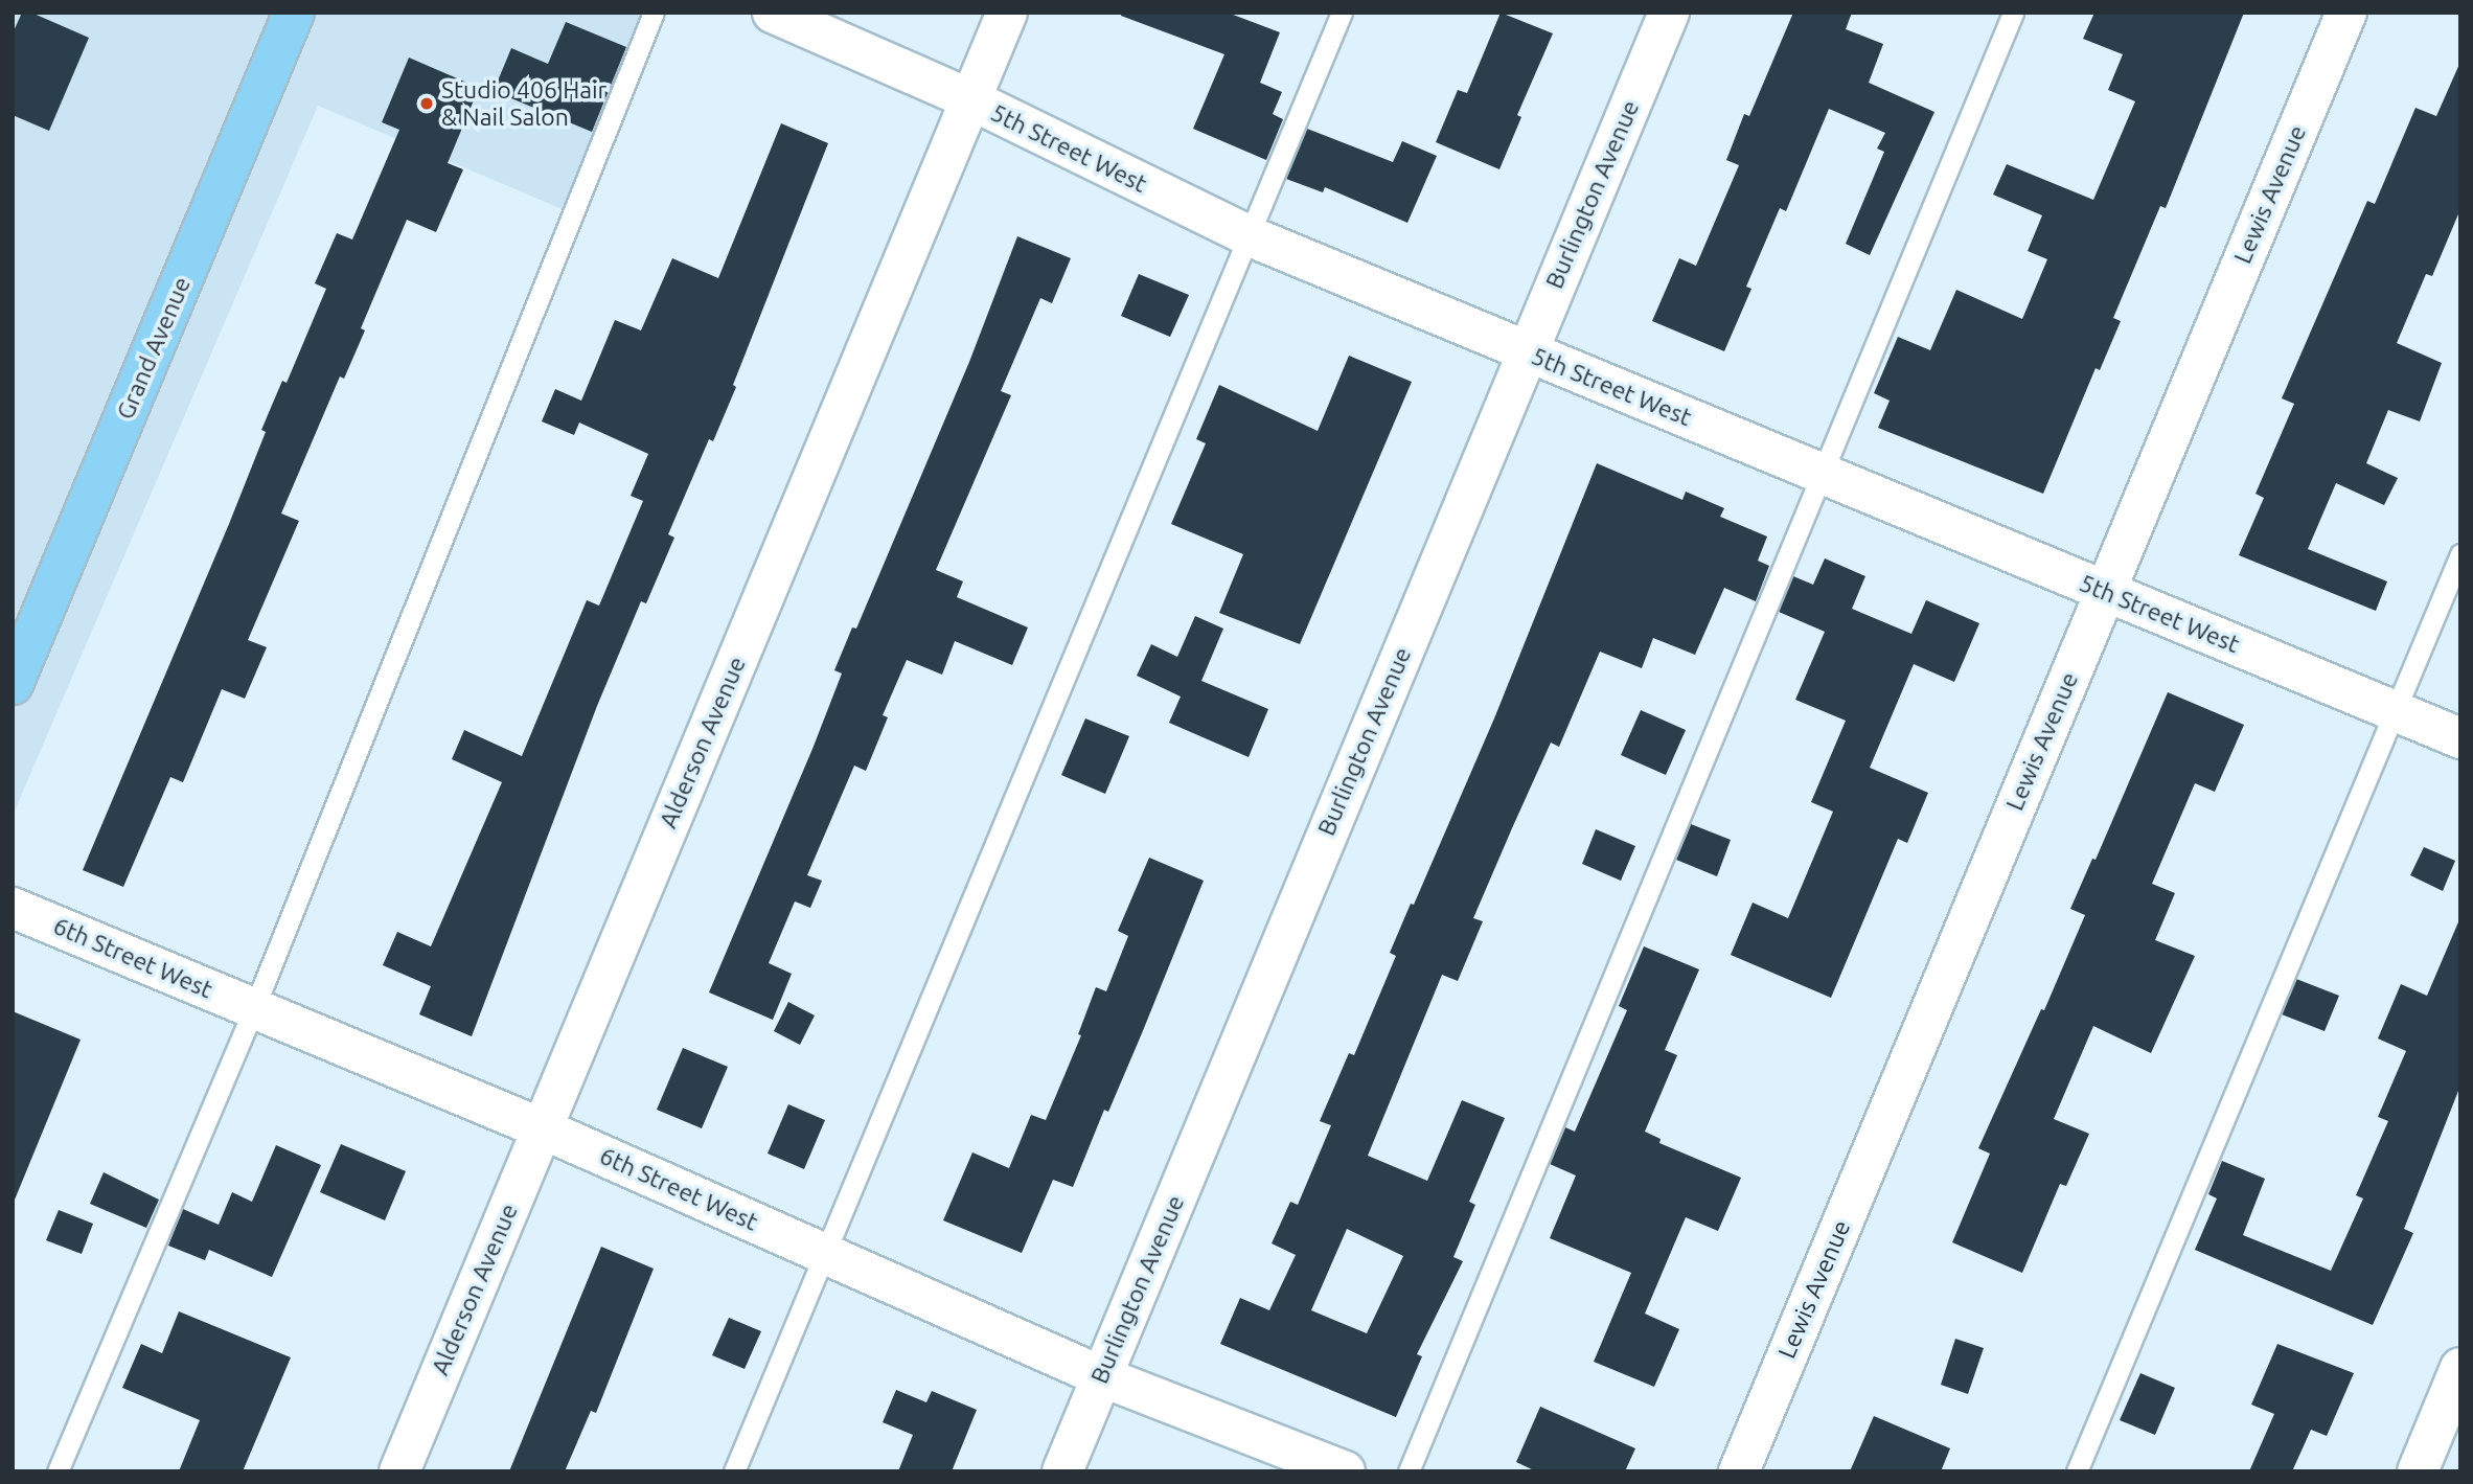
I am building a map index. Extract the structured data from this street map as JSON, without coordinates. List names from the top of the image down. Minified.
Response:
{"streets":{"main road":["Grand Avenue"],"street":["5th Street West","Burlington Avenue","Lewis Avenue","Alderson Avenue","6th Street West"]},"crossings":[["5th Street West","Burlington Avenue"],["5th Street West","Lewis Avenue"],["5th Street West","Alderson Avenue"],["Burlington Avenue","6th Street West"],["Alderson Avenue","6th Street West"]],"places":["Studio 406 Hair & Nail Salon"]}
